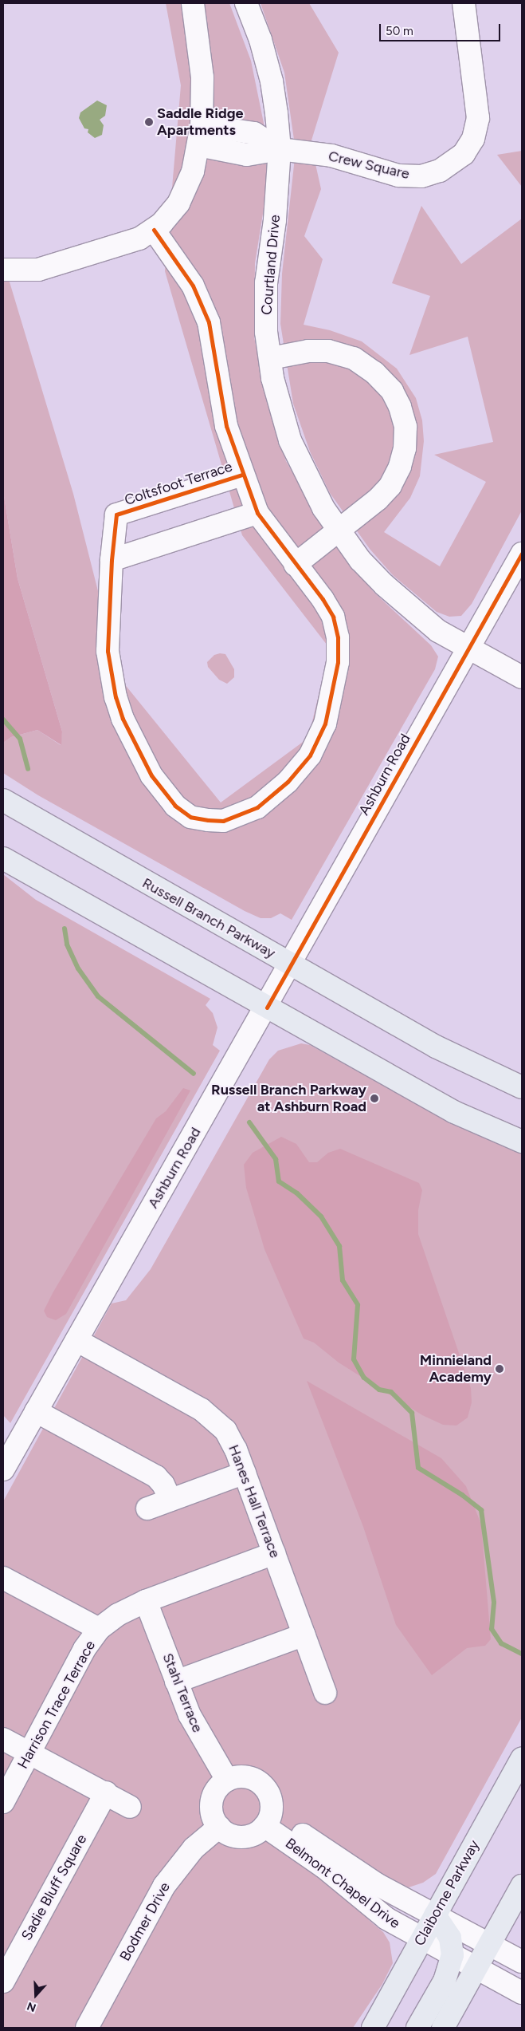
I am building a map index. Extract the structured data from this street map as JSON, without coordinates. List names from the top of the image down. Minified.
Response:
{"streets":{"main road":["Russell Branch Parkway","Claiborne Parkway"],"street":["Crew Square","Courtland Drive","Coltsfoot Terrace","Ashburn Road","Hanes Hall Terrace","Stahl Terrace","Harrison Trace Terrace","Belmont Chapel Drive","Sadie Bluff Square","Bodmer Drive"]},"crossings":[["Crew Square","Courtland Drive"],["Courtland Drive","Ashburn Road"],["Ashburn Road","Russell Branch Parkway"],["Ashburn Road","Hanes Hall Terrace"],["Hanes Hall Terrace","Harrison Trace Terrace"],["Stahl Terrace","Harrison Trace Terrace"],["Stahl Terrace","Belmont Chapel Drive"],["Stahl Terrace","Bodmer Drive"],["Belmont Chapel Drive","Claiborne Parkway"],["Belmont Chapel Drive","Bodmer Drive"]],"places":["Saddle Ridge Apartments","Russell Branch Parkway at Ashburn Road","Minnieland Academy"],"scale_bar":"50 m","north":"bottom"}
